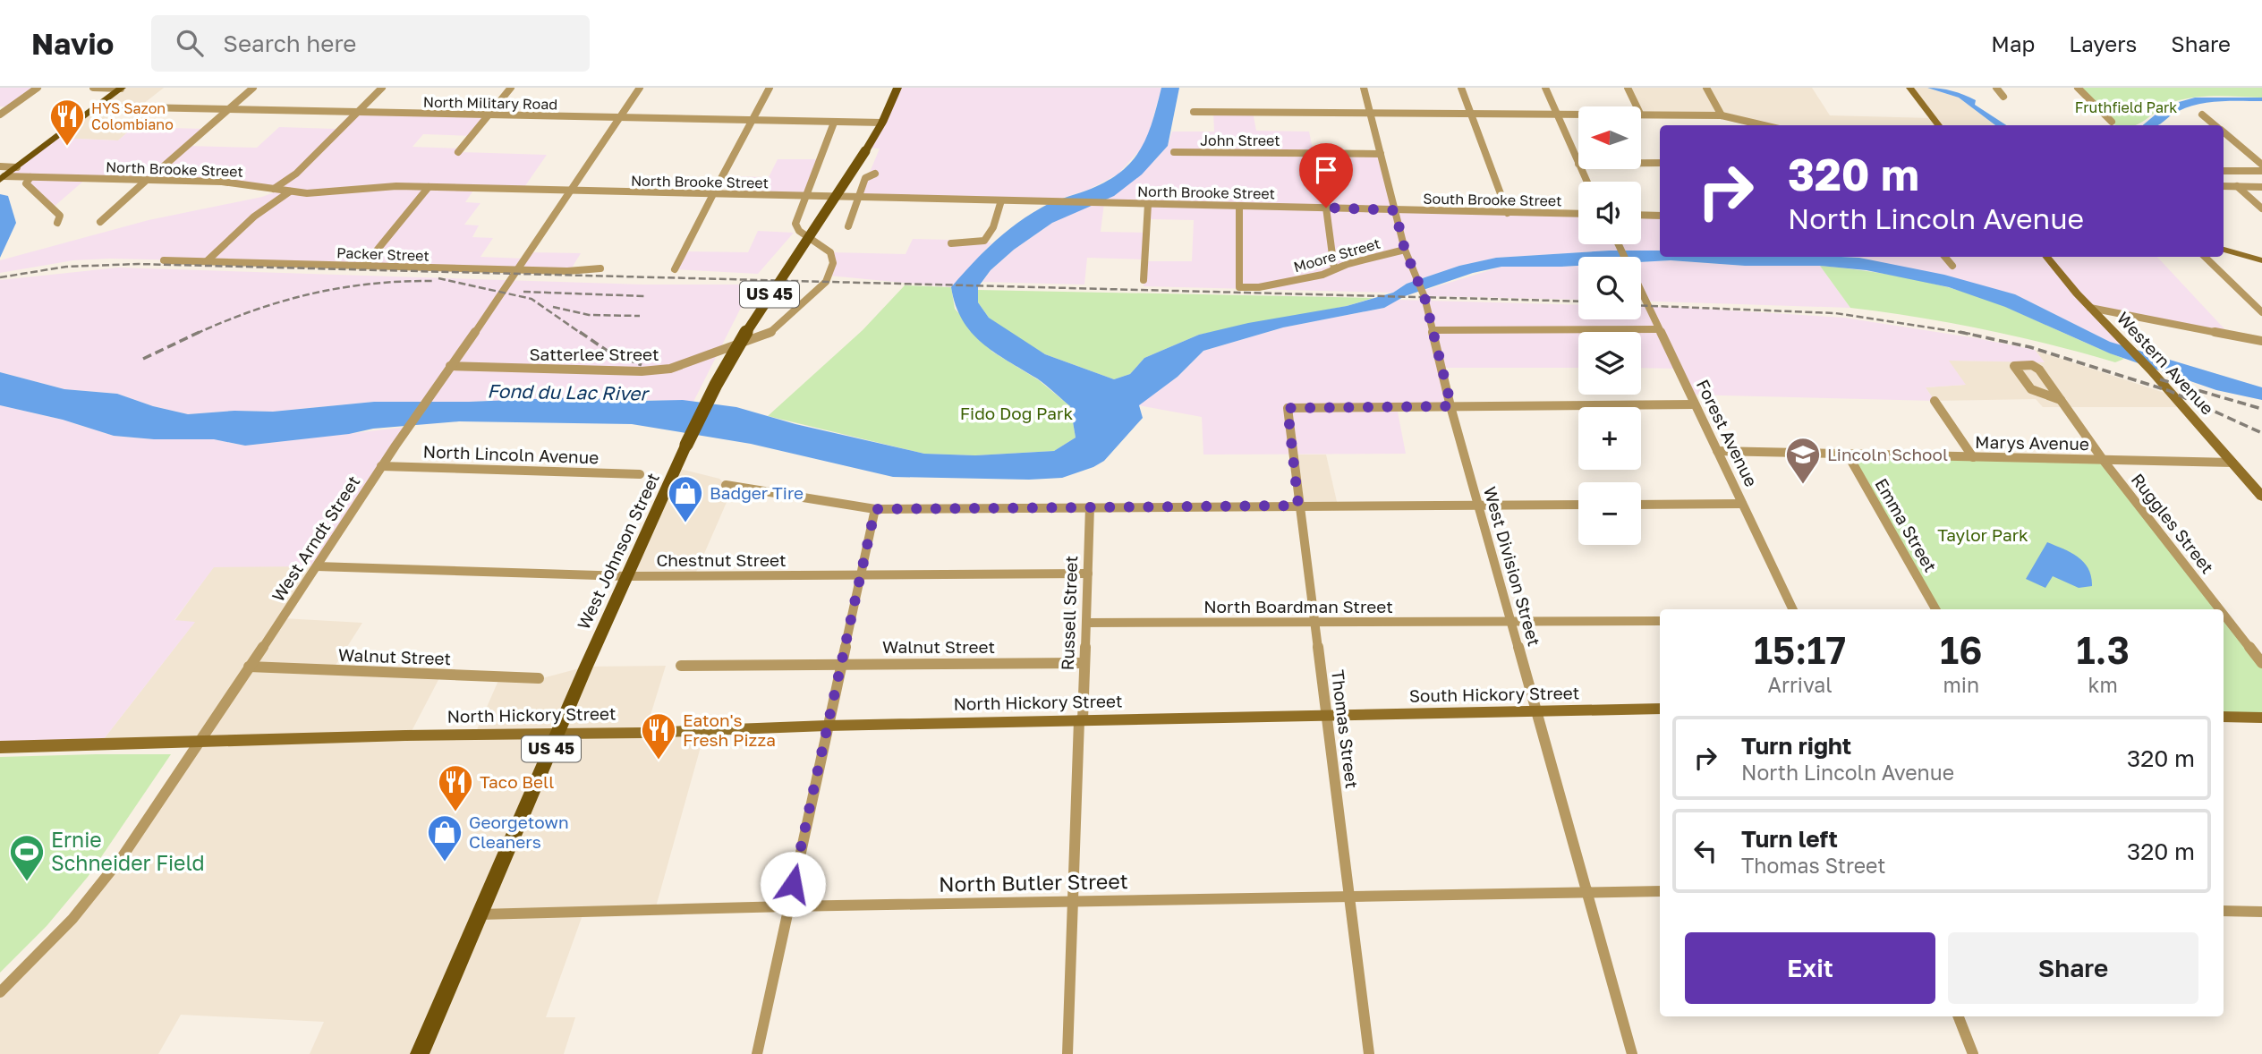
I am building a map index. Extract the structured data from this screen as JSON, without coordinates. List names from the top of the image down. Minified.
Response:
{"streets":{"main road":["US 45","West Johnson Street"],"street":["North Military Road","John Street","North Brooke Street","South Brooke Street","Packer Street","Moore Street","Satterlee Street","Western Avenue","Forest Avenue","Marys Avenue","North Lincoln Avenue","Ruggles Street","Emma Street","West Arndt Street","Chestnut Street","West Division Street","North Boardman Street","Russell Street","Walnut Street","South Hickory Street","North Hickory Street","Thomas Street","North Butler Street"]},"crossings":[["North Military Road","Satterlee Street"],["North Military Road","West Arndt Street"],["North Military Road","West Johnson Street"],["John Street","West Division Street"],["North Brooke Street","South Brooke Street"],["North Brooke Street","Moore Street"],["North Brooke Street","Satterlee Street"],["North Brooke Street","West Arndt Street"],["North Brooke Street","West Division Street"],["South Brooke Street","West Division Street"],["Packer Street","West Arndt Street"],["Moore Street","West Division Street"],["Satterlee Street","West Arndt Street"],["Western Avenue","Marys Avenue"],["Forest Avenue","Marys Avenue"],["Marys Avenue","Ruggles Street"],["Marys Avenue","Emma Street"],["North Lincoln Avenue","West Arndt Street"],["West Arndt Street","Chestnut Street"],["West Arndt Street","Walnut Street"],["West Arndt Street","North Hickory Street"],["West Johnson Street","Chestnut Street"],["West Johnson Street","North Hickory Street"],["West Johnson Street","North Butler Street"],["Chestnut Street","Russell Street"],["West Division Street","North Boardman Street"],["West Division Street","South Hickory Street"],["West Division Street","Thomas Street"],["West Division Street","North Butler Street"],["North Boardman Street","Russell Street"],["North Boardman Street","Thomas Street"],["Russell Street","Walnut Street"],["Russell Street","North Hickory Street"],["Russell Street","North Butler Street"],["South Hickory Street","North Hickory Street"],["South Hickory Street","Thomas Street"],["North Hickory Street","Thomas Street"],["Thomas Street","North Butler Street"]],"water":["Fond du Lac River"],"parks":["Fruthfield Park","Fido Dog Park","Taylor Park"],"places":{"restaurant":["HYS Sazon Colombiano","Eaton's Fresh Pizza","Taco Bell"],"school or university":["Lincoln School"],"shop":["Badger Tire","Georgetown Cleaners"],"sports":["Ernie Schneider Field"]},"north":"left","page":{"header":"Navio","search":"Search here","nav":["Map","Layers","Share"],"map_buttons":["+","−"],"turn":["320 m","North Lincoln Avenue"],"eta":["15:17","Arrival","16","min","1.3","km"],"list":[{"name":"Turn right","note":"North Lincoln Avenue","value":"320 m"},{"name":"Turn left","note":"Thomas Street","value":"320 m"}],"buttons":["Exit","Share"]}}
